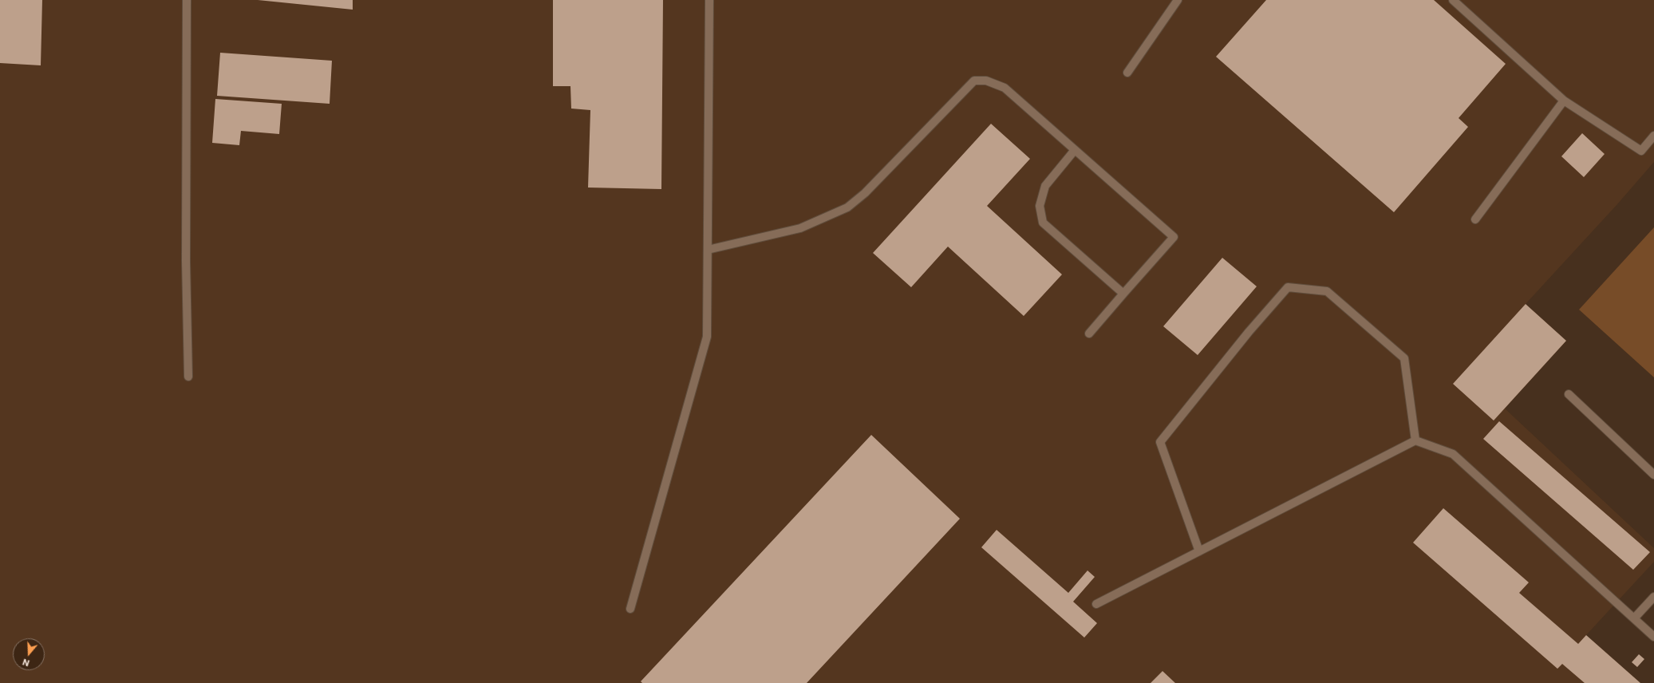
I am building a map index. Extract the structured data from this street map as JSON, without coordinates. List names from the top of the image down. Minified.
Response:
{"north":"bottom"}
